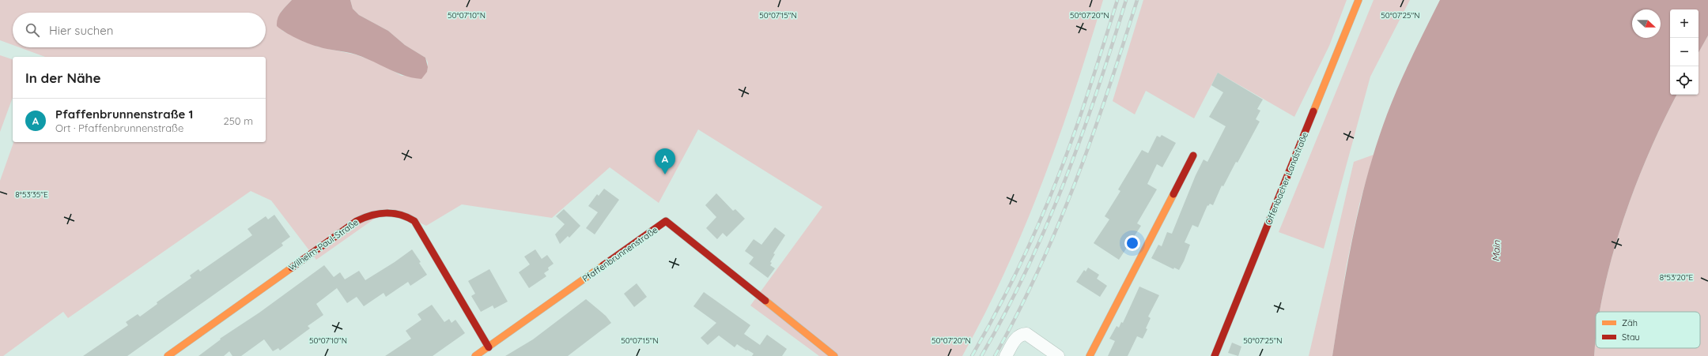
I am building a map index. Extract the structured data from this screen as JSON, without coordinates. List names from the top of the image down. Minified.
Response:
{"streets":{"street":["Offenbacher Landstraße","Wilhelm-Paul-Straße","Pfaffenbrunnenstraße"]},"crossings":[["Wilhelm-Paul-Straße","Pfaffenbrunnenstraße"]],"water":["Main"],"legend":["Zäh","Stau"],"north":"right","page":{"map_buttons":["+","−"],"search":"Hier suchen","heading":"In der Nähe","list":[{"mark":"A","name":"Pfaffenbrunnenstraße 1","note":"Ort · Pfaffenbrunnenstraße","value":"250 m"}],"pins":"A"},"coordinates":["50°07'10\"N","50°07'15\"N","50°07'20\"N","50°07'25\"N","8°53'35\"E","8°53'20\"E"]}
